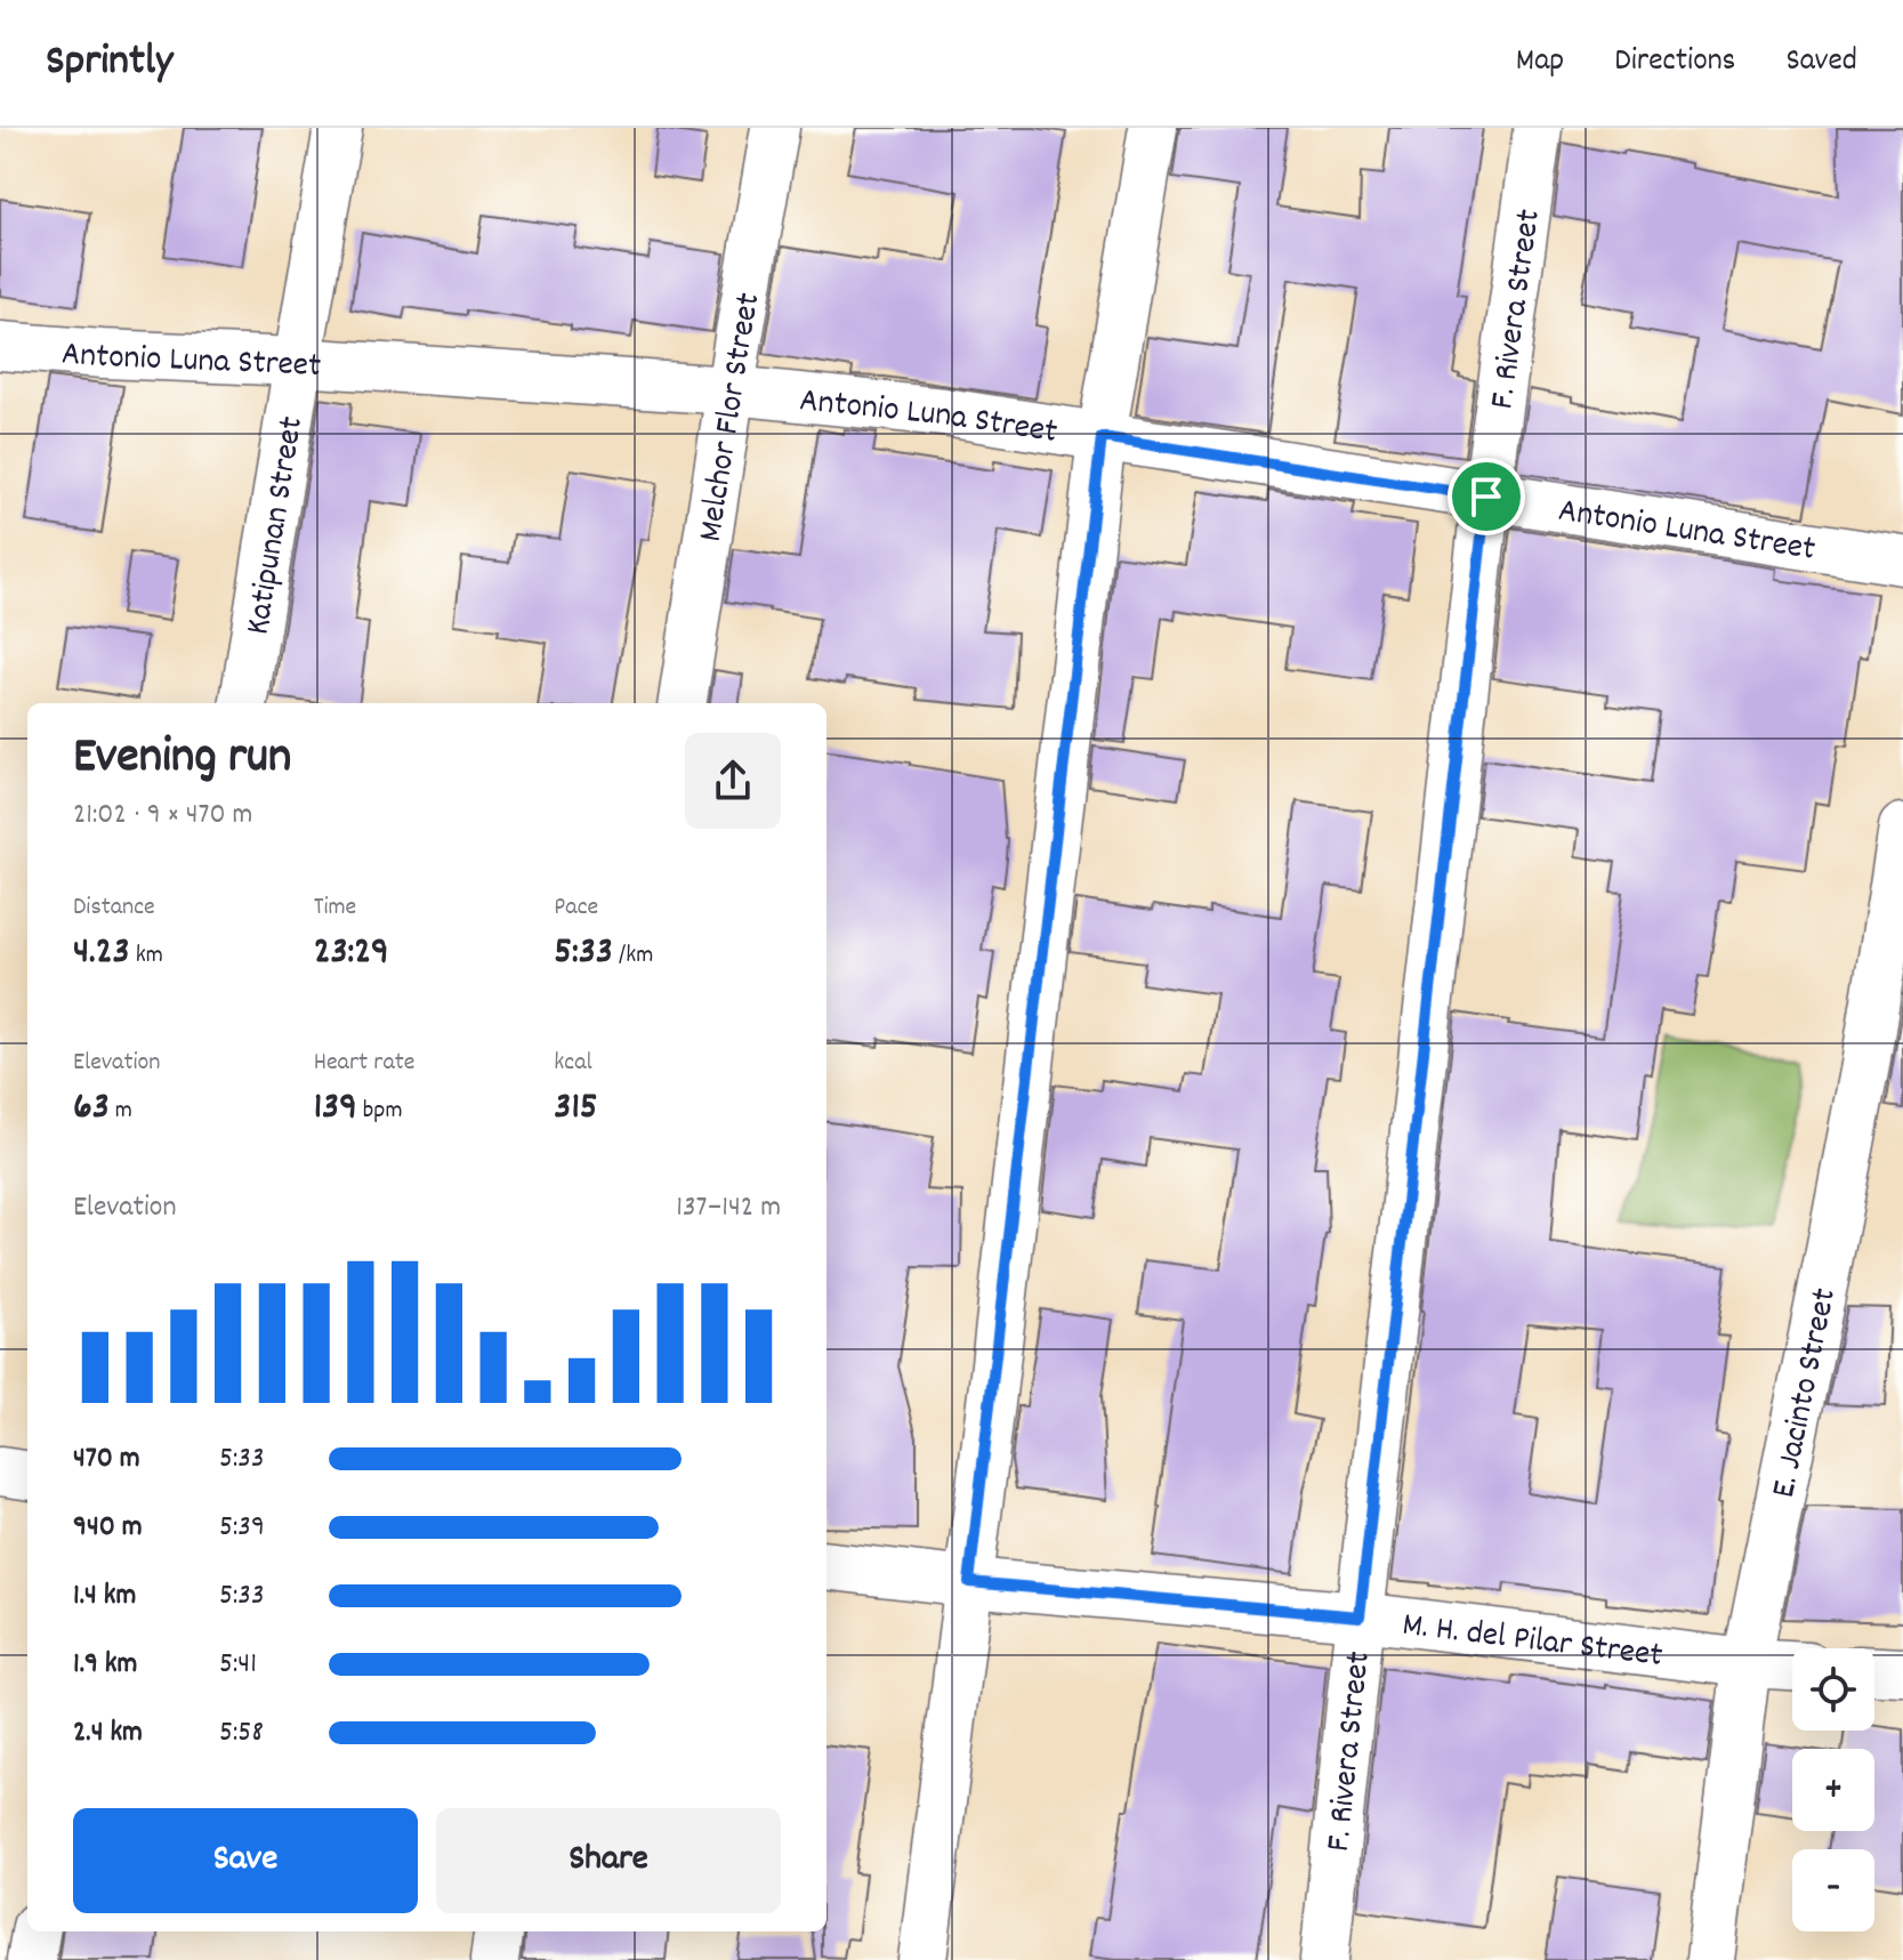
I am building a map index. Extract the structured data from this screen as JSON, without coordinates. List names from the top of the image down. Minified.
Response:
{"streets":{"street":["F. Rivera Street","Antonio Luna Street","Melchor Flor Street","Katipunan Street","E. Jacinto Street","M. H. del Pilar Street"]},"crossings":[["F. Rivera Street","Antonio Luna Street"],["F. Rivera Street","M. H. del Pilar Street"],["Antonio Luna Street","Melchor Flor Street"],["Antonio Luna Street","Katipunan Street"],["E. Jacinto Street","M. H. del Pilar Street"]],"page":{"header":"Sprintly","nav":["Map","Directions","Saved"],"heading":["Evening run","21:02 · 9 × 470 m"],"stats":[["Distance","4.23 km"],["Time","23:29"],["Pace","5:33 /km"],["Elevation","63 m"],["Heart rate","139 bpm"],["kcal","315"]],"chart":["Elevation","137–142 m"],"list":[{"name":"470 m","note":"5:33"},{"name":"940 m","note":"5:39"},{"name":"1.4 km","note":"5:33"},{"name":"1.9 km","note":"5:41"},{"name":"2.4 km","note":"5:58"}],"map_buttons":["+","−"],"buttons":["Save","Share"]}}
